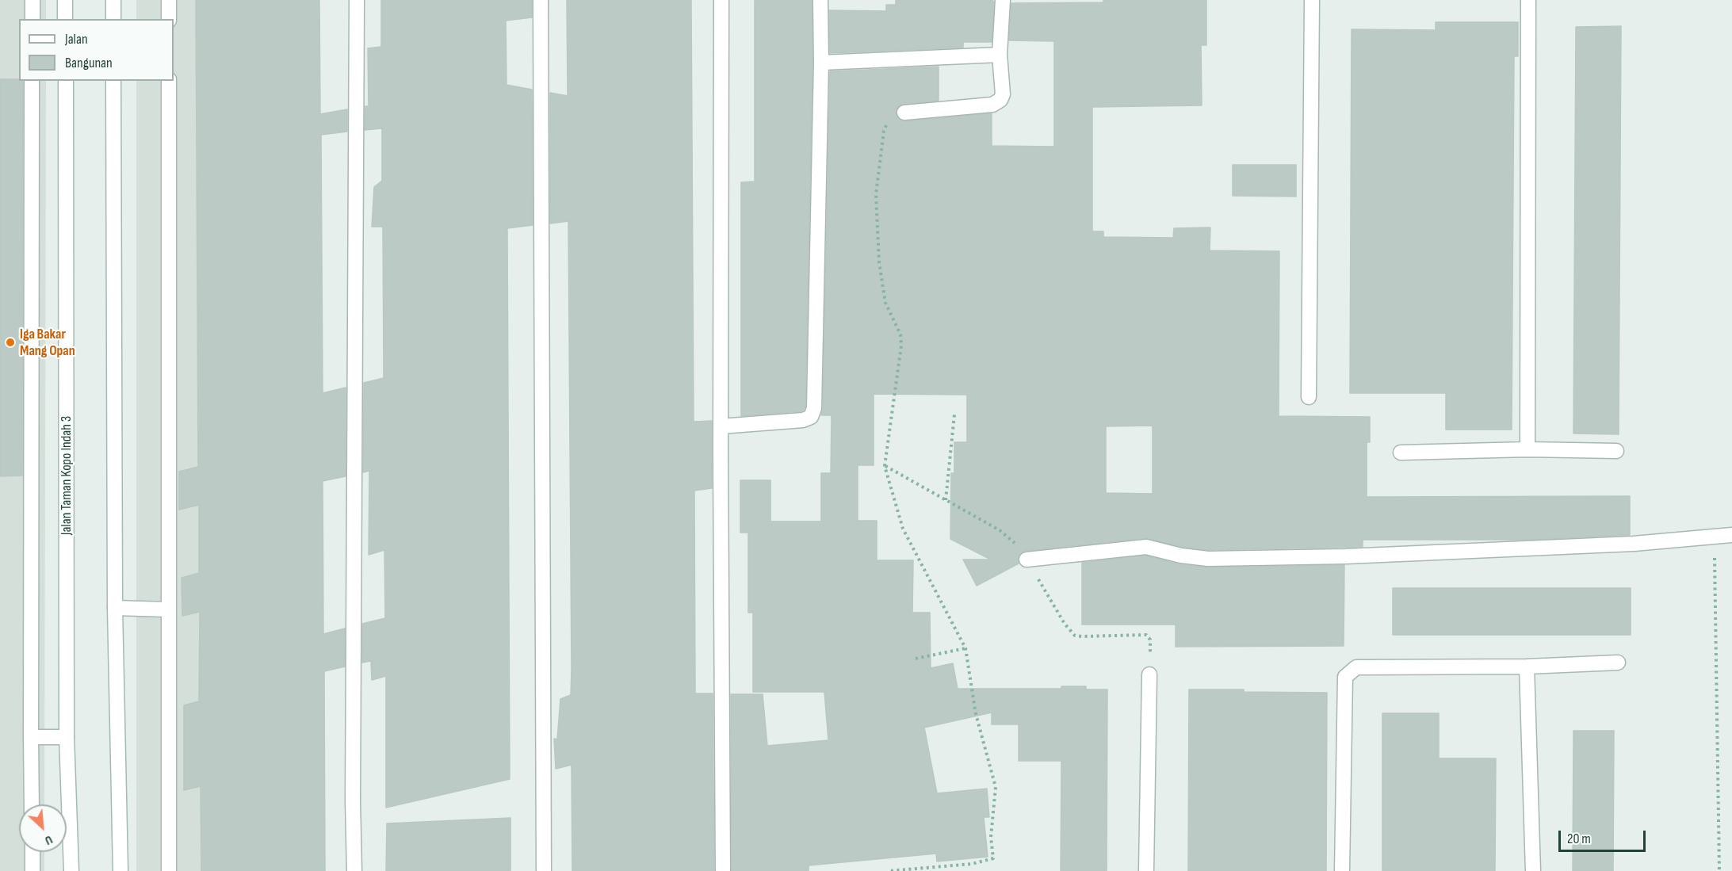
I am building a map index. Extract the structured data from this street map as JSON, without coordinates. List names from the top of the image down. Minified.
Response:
{"streets":{"street":["Jalan Taman Kopo Indah 3"]},"places":["Iga Bakar Mang Opan"],"legend":["Jalan","Bangunan"],"scale_bar":"20 m","north":"bottom right"}
